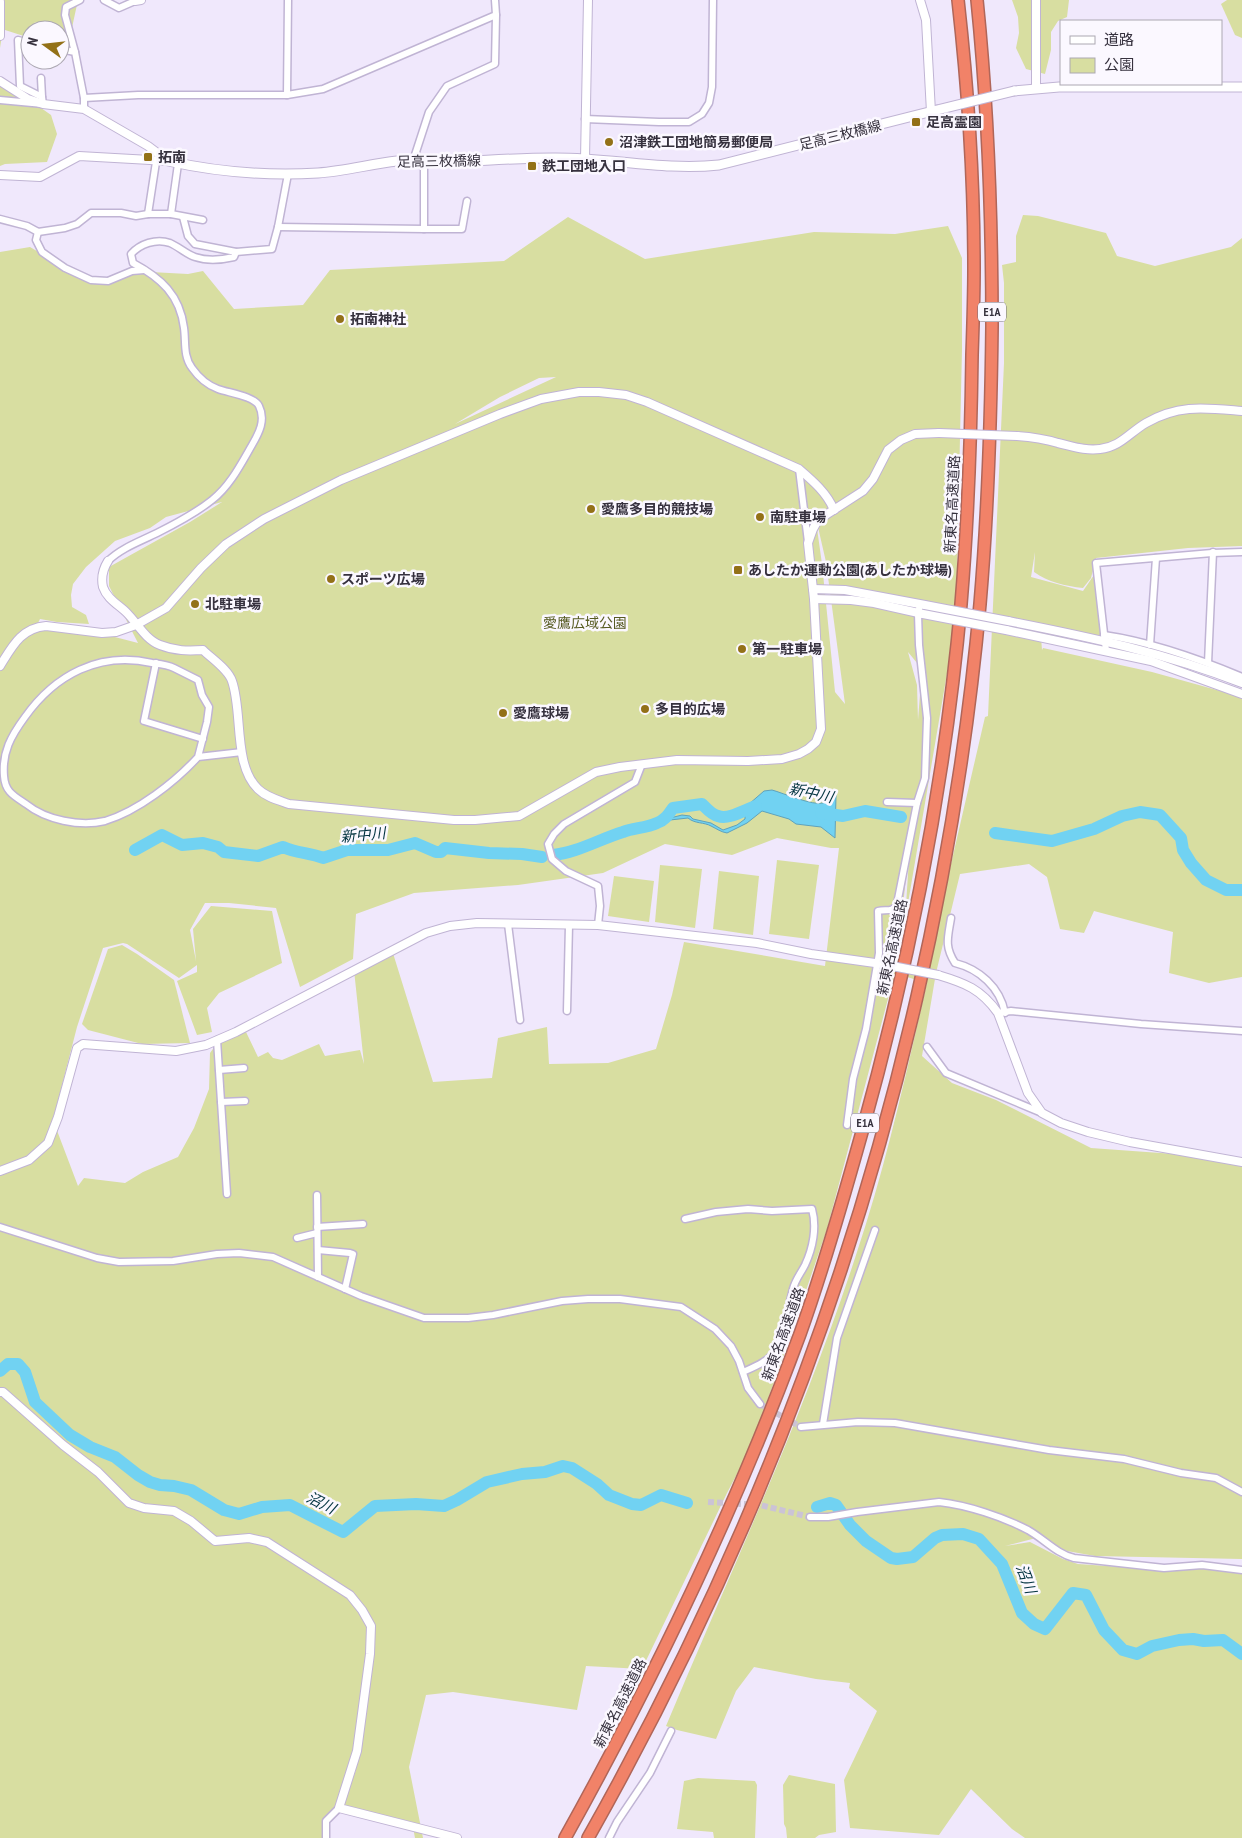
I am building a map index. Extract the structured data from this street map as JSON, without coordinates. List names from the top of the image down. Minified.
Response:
{"streets":{"highway":["E1A","新東名高速道路"],"main road":["足高三枚橋線"]},"water":["新中川","沼川"],"parks":["愛鷹広域公園"],"places":{"transit":["足高霊園","拓南","鉄工団地入口","あしたか運動公園(あしたか球場)"],"other":["沼津鉄工団地簡易郵便局","拓南神社","愛鷹多目的競技場","南駐車場","スポーツ広場","北駐車場","第一駐車場","多目的広場","愛鷹球場"]},"legend":["道路","公園"],"north":"left"}
